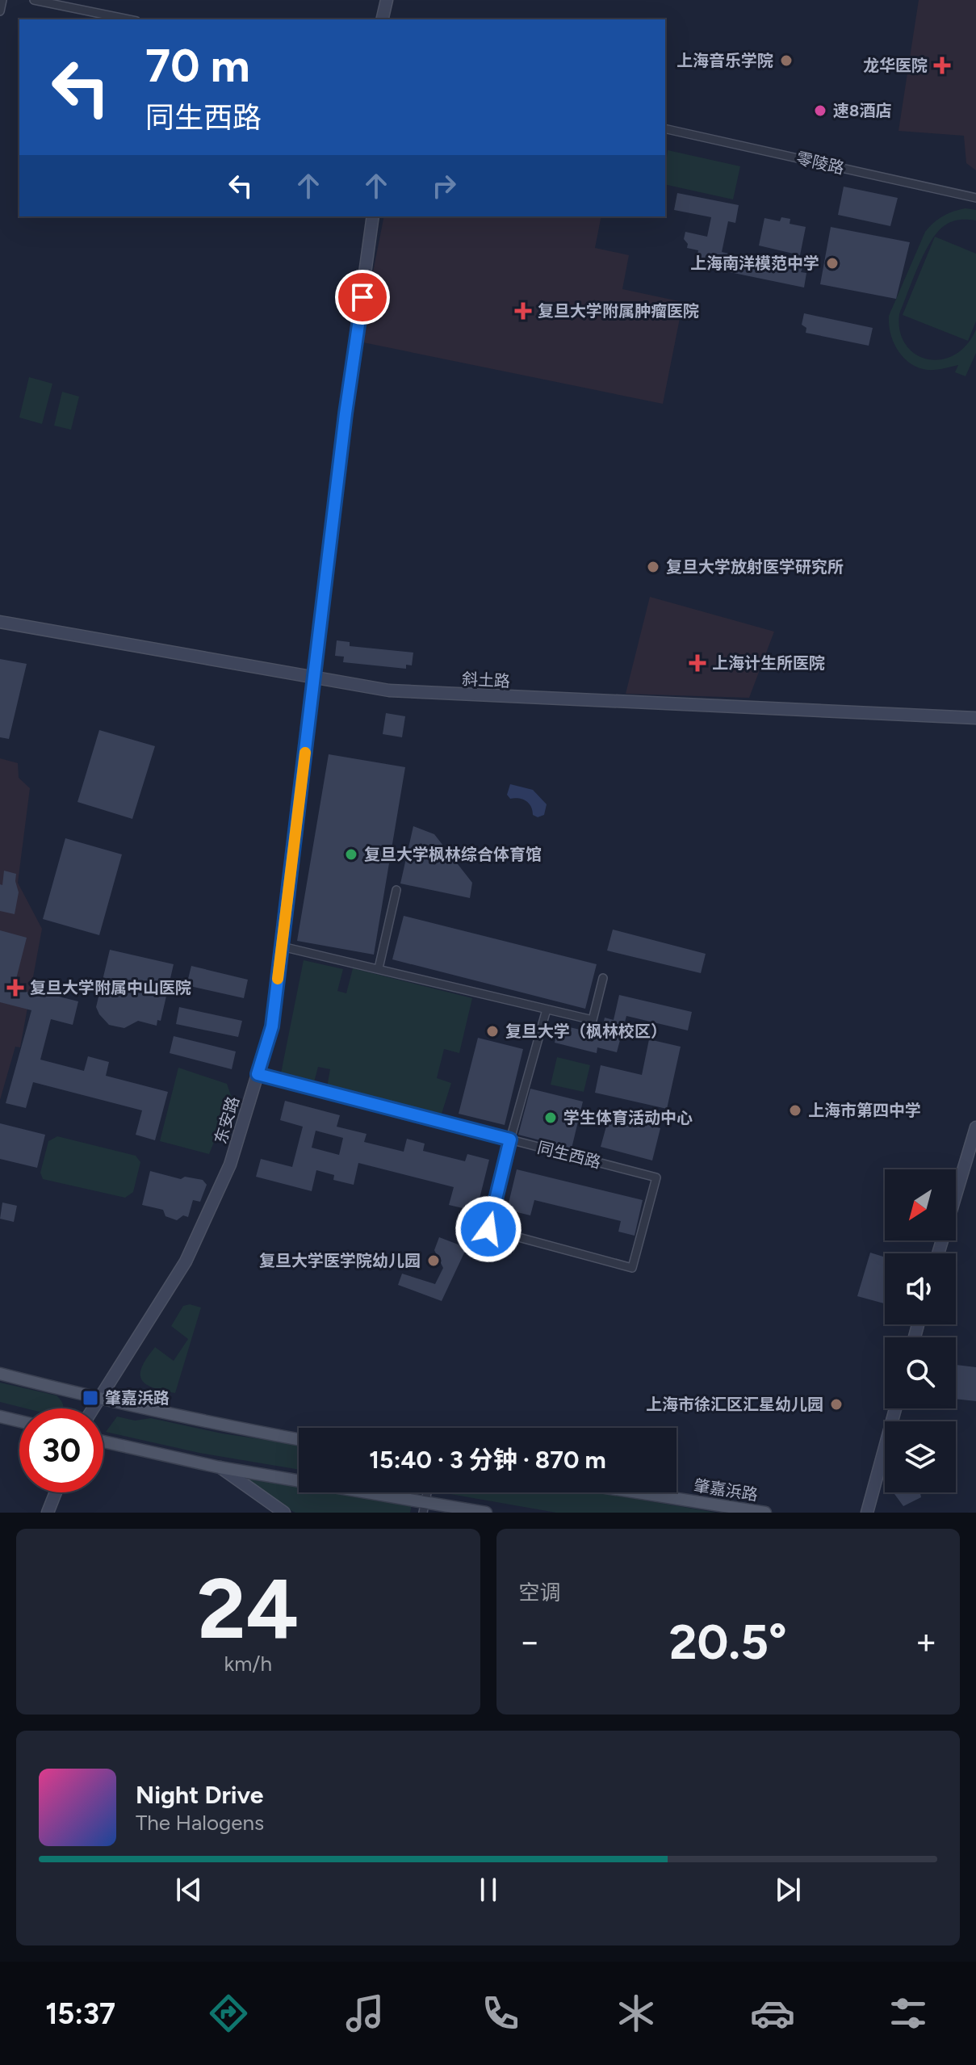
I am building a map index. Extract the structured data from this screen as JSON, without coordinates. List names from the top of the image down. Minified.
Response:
{"streets":{"main road":["肇嘉浜路"],"street":["零陵路","斜土路","东安路","同生西路"]},"crossings":[["斜土路","东安路"],["东安路","同生西路"]],"places":{"other":["上海音乐学院","速8酒店","上海南洋模范中学","复旦大学放射医学研究所","复旦大学枫林综合体育馆","复旦大学（枫林校区）","上海市第四中学","学生体育活动中心","复旦大学医学院幼儿园","上海市徐汇区汇星幼儿园"],"health":["龙华医院","复旦大学附属肿瘤医院","上海计生所医院","复旦大学附属中山医院"],"transit":["肇嘉浜路"]},"north":"bottom left","page":{"turn":["70 m","同生西路"],"limit":"30","trip":"15:40 · 3 分钟 · 870 m","tile":[["24","km/h"],"空调"],"heat":["−","20.5°","+"],"song":["Night Drive","The Halogens"],"tabs":"15:37"}}
